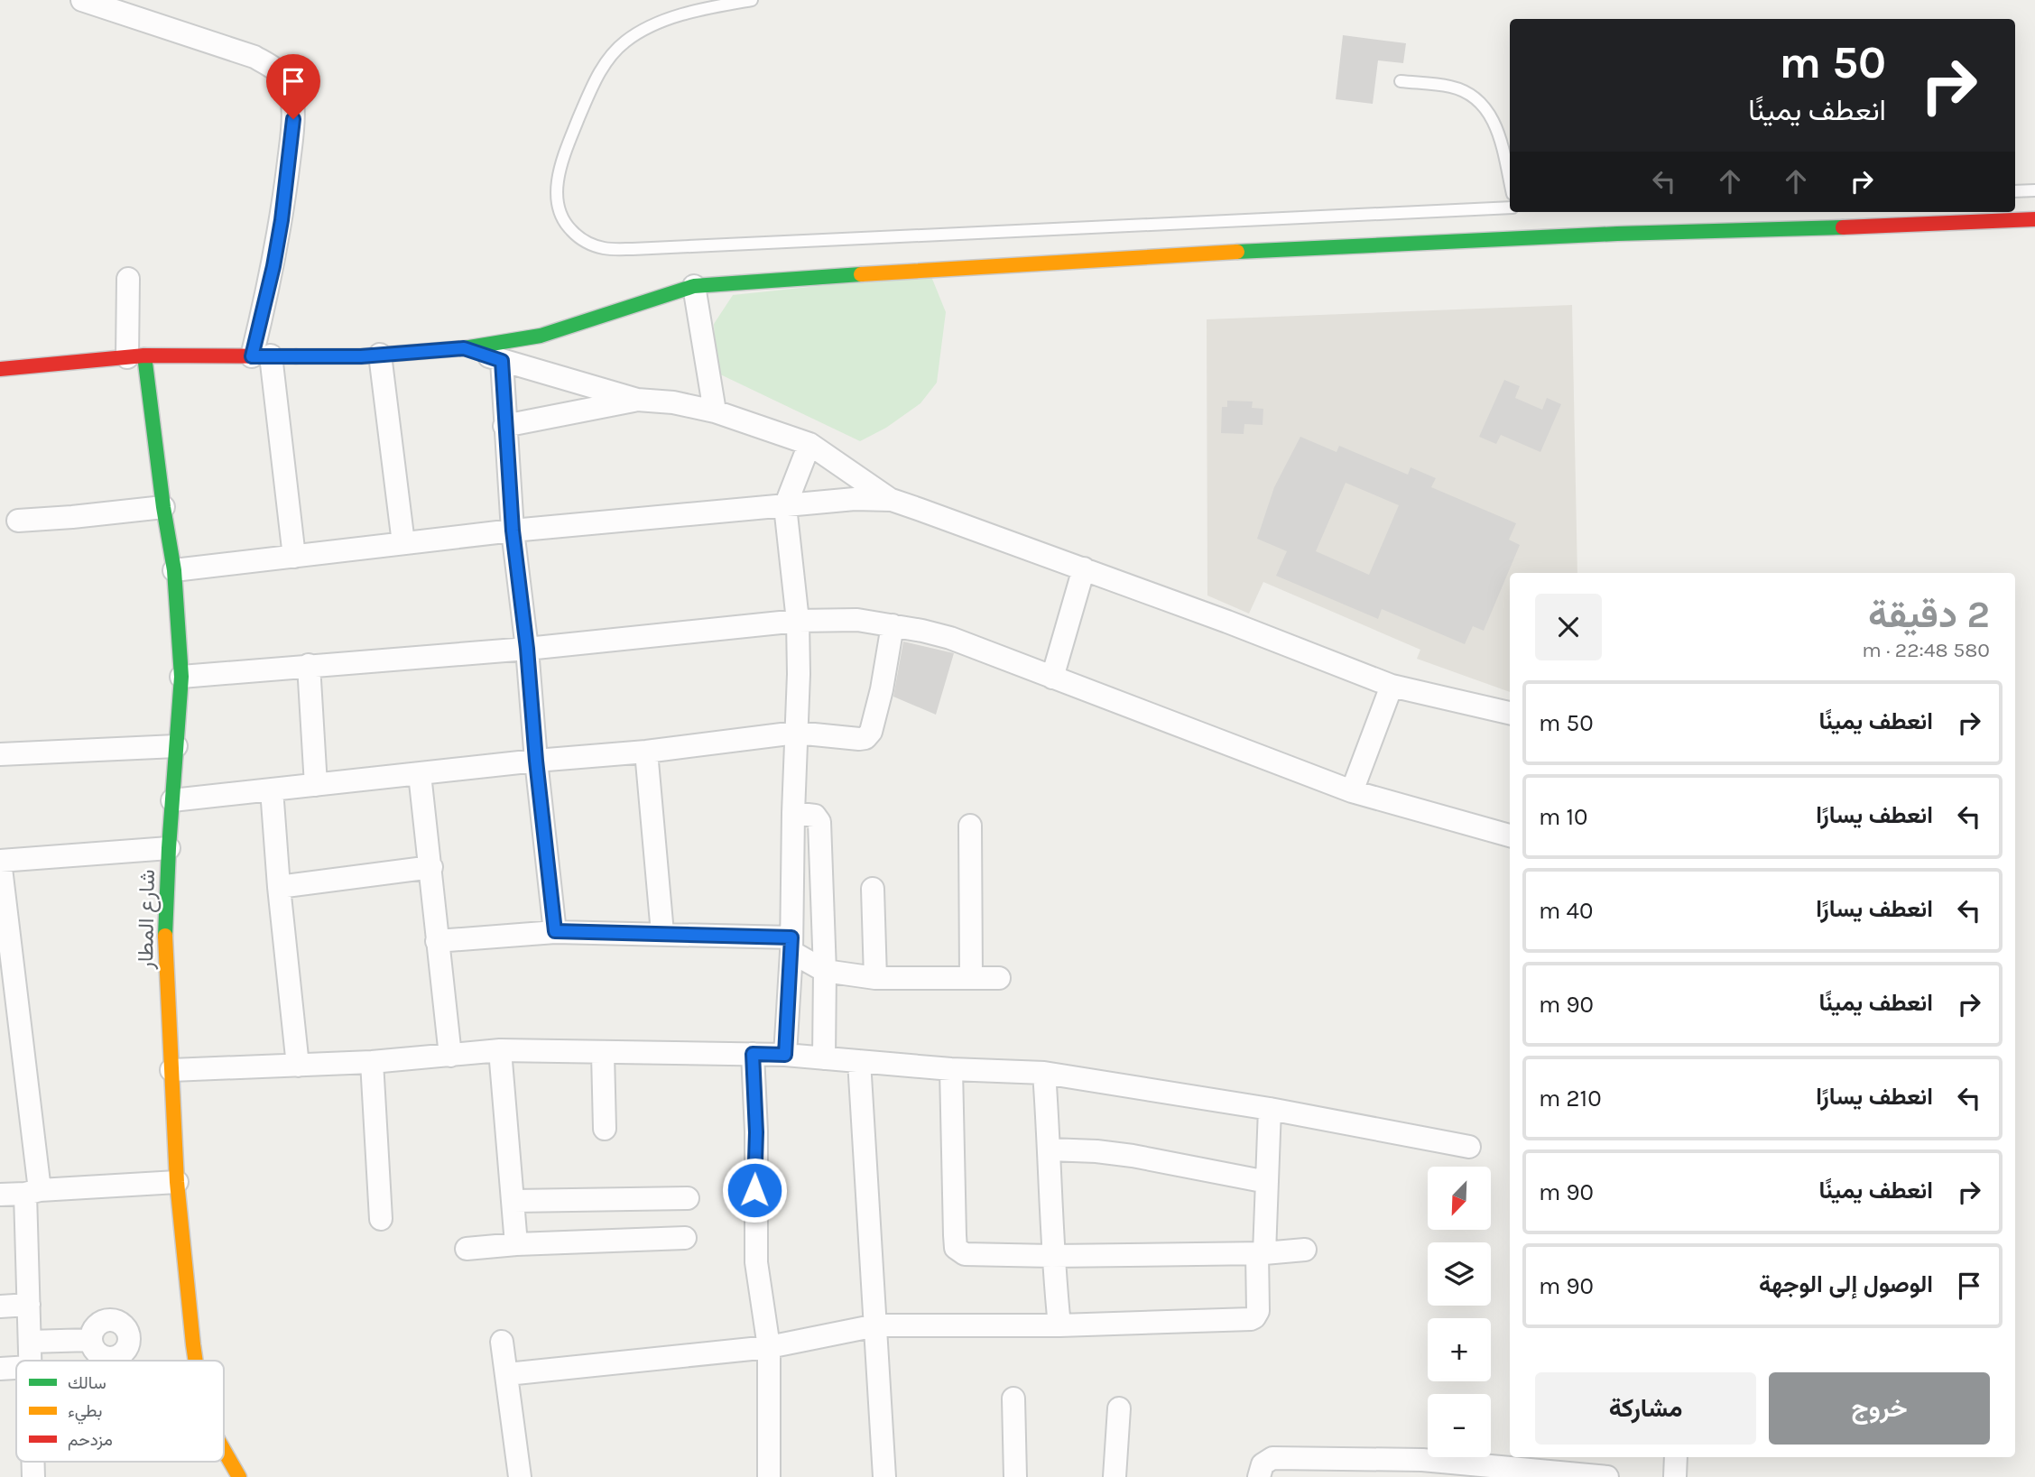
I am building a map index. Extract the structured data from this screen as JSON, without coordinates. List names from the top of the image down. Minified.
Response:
{"streets":{"street":["شارع المطار"]},"legend":["سالك","بطيء","مزدحم"],"north":"bottom left","page":{"turn":["50 m","انعطف يمينًا"],"heading":["2 دقيقة","580 m · 22:48"],"list":[{"name":"انعطف يمينًا","value":"50 m"},{"name":"انعطف يسارًا","value":"10 m"},{"name":"انعطف يسارًا","value":"40 m"},{"name":"انعطف يمينًا","value":"90 m"},{"name":"انعطف يسارًا","value":"210 m"},{"name":"انعطف يمينًا","value":"90 m"},{"name":"الوصول إلى الوجهة","value":"90 m"}],"map_buttons":["+","−"],"buttons":["خروج","مشاركة"]}}
